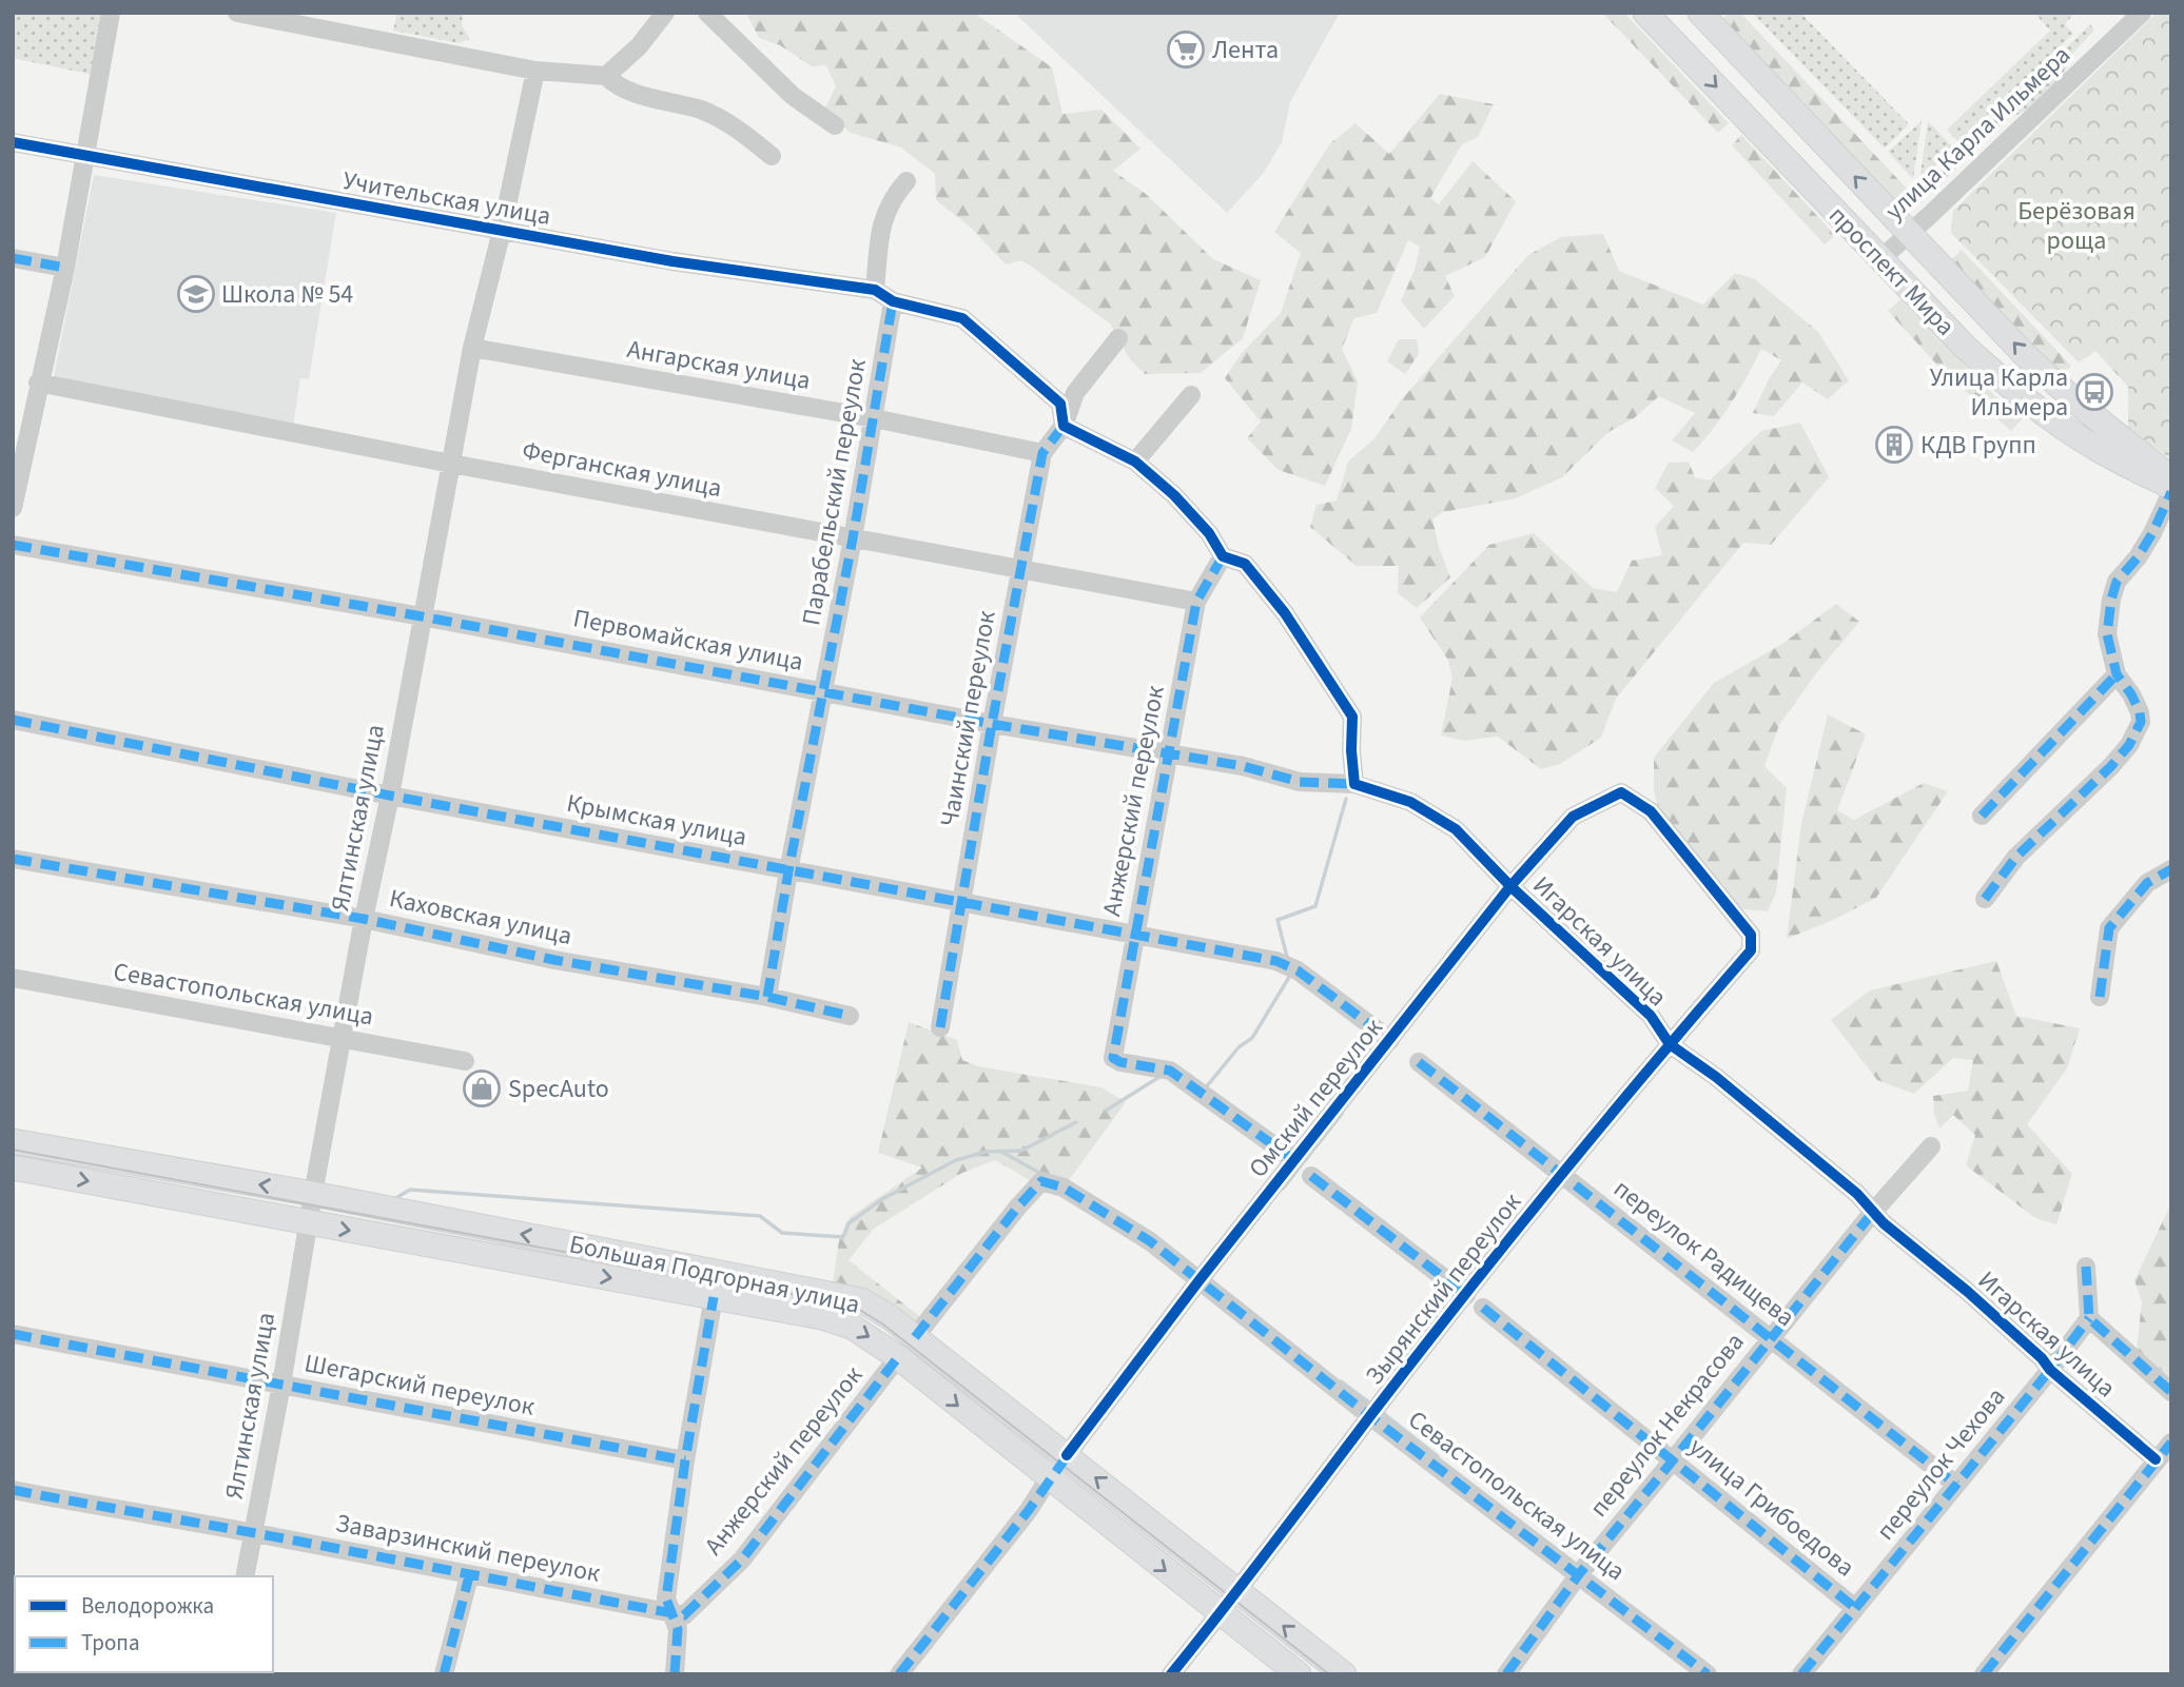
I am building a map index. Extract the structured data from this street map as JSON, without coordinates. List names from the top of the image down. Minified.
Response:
{"streets":{"main road":["проспект Мира","Большая Подгорная улица"],"street":["улица Карла Ильмера","Учительская улица","Ангарская улица","Ферганская улица","Парабельский переулок","Первомайская улица","Чаинский переулок","Анжерский переулок","Ялтинская улица","Крымская улица","Каховская улица","Игарская улица","Севастопольская улица","Омский переулок","переулок Радищева","Зырянский переулок","Шегарский переулок","переулок Некрасова","переулок Чехова","улица Грибоедова","Заварзинский переулок"]},"crossings":[["улица Карла Ильмера","проспект Мира"],["Учительская улица","Ялтинская улица"],["Ангарская улица","Парабельский переулок"],["Ангарская улица","Чаинский переулок"],["Ангарская улица","Ялтинская улица"],["Ферганская улица","Парабельский переулок"],["Ферганская улица","Чаинский переулок"],["Ферганская улица","Анжерский переулок"],["Ферганская улица","Ялтинская улица"],["Парабельский переулок","Первомайская улица"],["Парабельский переулок","Крымская улица"],["Парабельский переулок","Каховская улица"],["Первомайская улица","Чаинский переулок"],["Первомайская улица","Анжерский переулок"],["Первомайская улица","Ялтинская улица"],["Первомайская улица","Игарская улица"],["Чаинский переулок","Крымская улица"],["Анжерский переулок","Крымская улица"],["Анжерский переулок","Омский переулок"],["Анжерский переулок","Большая Подгорная улица"],["Анжерский переулок","Заварзинский переулок"],["Ялтинская улица","Крымская улица"],["Ялтинская улица","Каховская улица"],["Ялтинская улица","Севастопольская улица"],["Ялтинская улица","Большая Подгорная улица"],["Ялтинская улица","Шегарский переулок"],["Ялтинская улица","Заварзинский переулок"],["Крымская улица","Омский переулок"],["Игарская улица","Омский переулок"],["Игарская улица","Зырянский переулок"],["Игарская улица","переулок Некрасова"],["Игарская улица","переулок Чехова"],["Севастопольская улица","Омский переулок"],["Севастопольская улица","Большая Подгорная улица"],["Севастопольская улица","Зырянский переулок"],["Севастопольская улица","переулок Некрасова"],["Омский переулок","Большая Подгорная улица"],["Омский переулок","Зырянский переулок"],["переулок Радищева","Зырянский переулок"],["переулок Радищева","переулок Некрасова"],["переулок Радищева","переулок Чехова"],["Большая Подгорная улица","Зырянский переулок"],["переулок Некрасова","улица Грибоедова"],["переулок Чехова","улица Грибоедова"]],"parks":["Берёзовая роща"],"places":{"supermarket":["Лента"],"school or university":["Школа № 54"],"bus stop":["Улица Карла Ильмера"],"building":["КДВ Групп"],"shop":["SpecAuto"]},"legend":["Велодорожка","Тропа"]}
